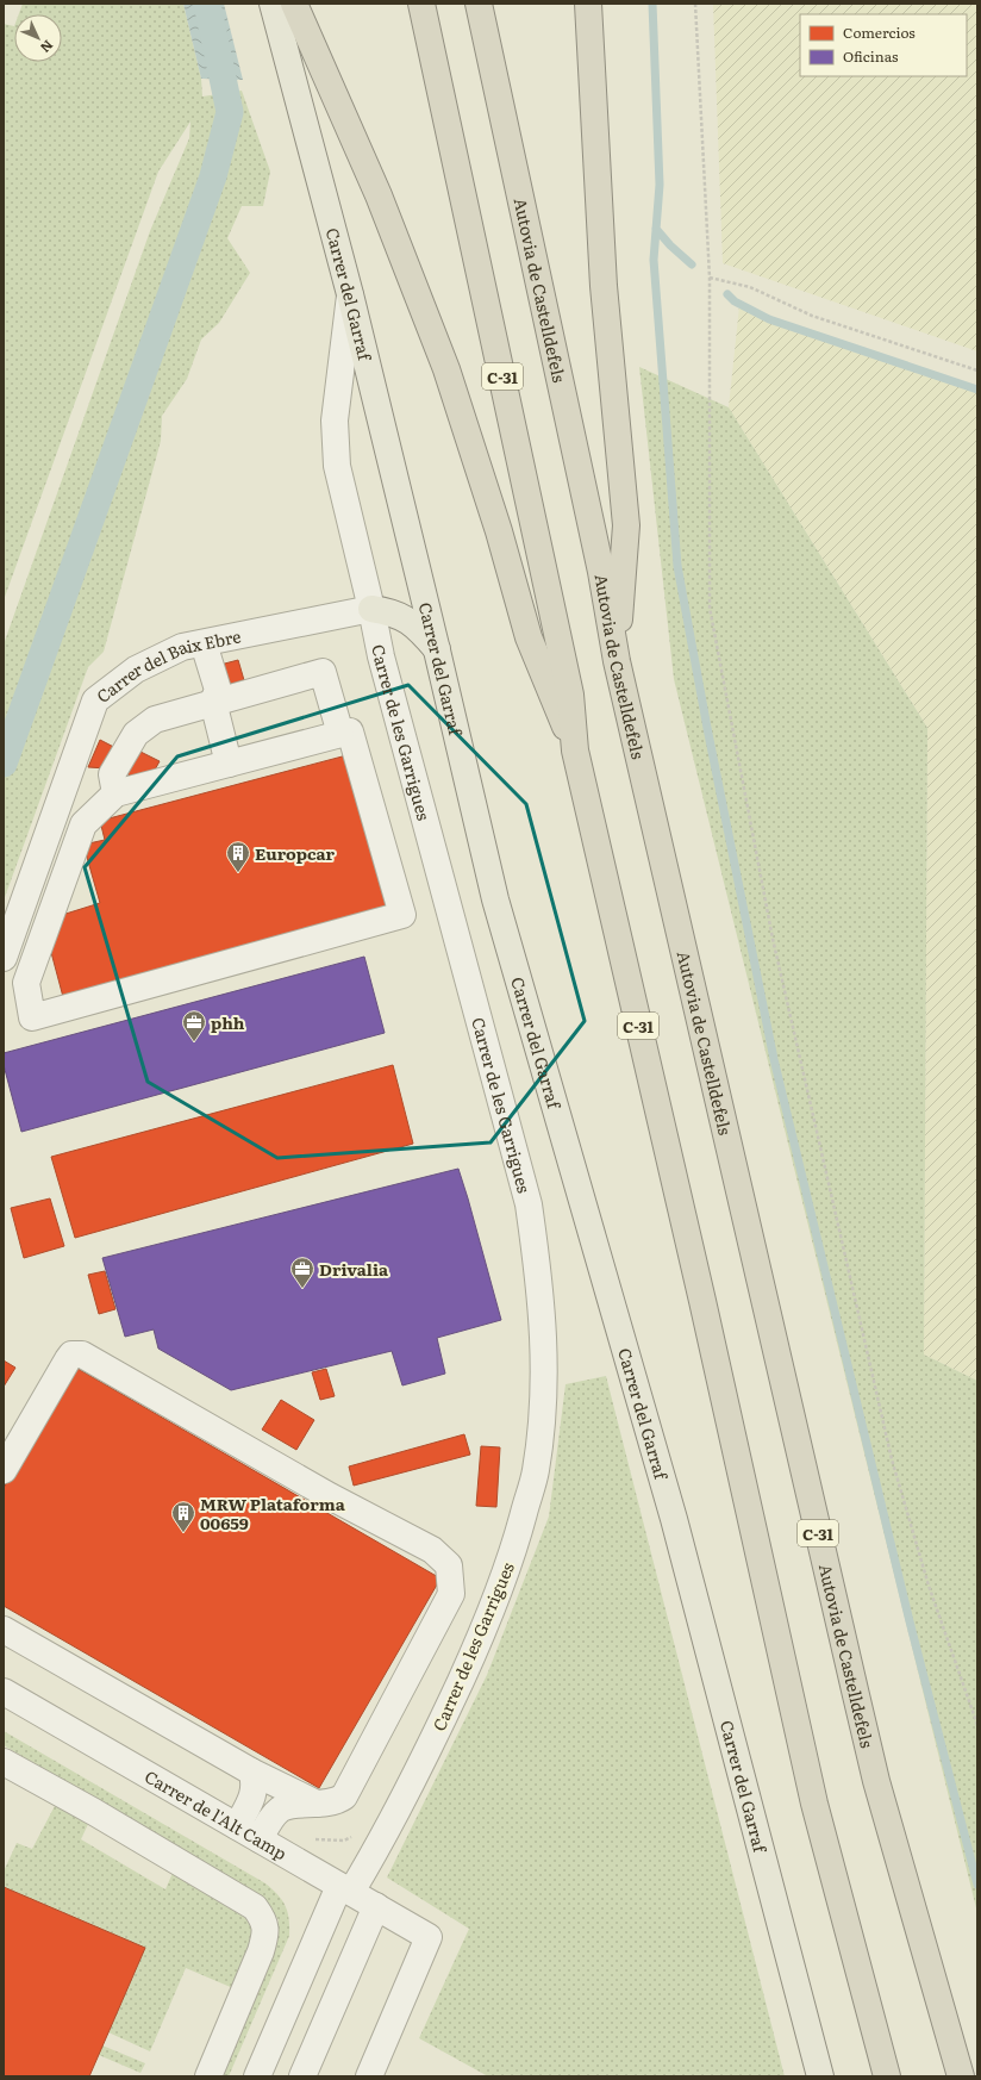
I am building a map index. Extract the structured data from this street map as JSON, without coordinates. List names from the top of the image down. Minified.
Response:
{"streets":{"highway":["Autovia de Castelldefels","C-31"],"main road":["Carrer del Garraf"],"street":["Carrer del Baix Ebre","Carrer de les Garrigues","Carrer de l'Alt Camp"]},"crossings":[["Carrer del Garraf","Carrer de les Garrigues"],["Carrer del Baix Ebre","Carrer de les Garrigues"],["Carrer de les Garrigues","Carrer de l'Alt Camp"]],"places":{"building":["Europcar","MRW Plataforma 00659"],"office":["phh","Drivalia"]},"legend":["Comercios","Oficinas"],"north":"bottom right"}
